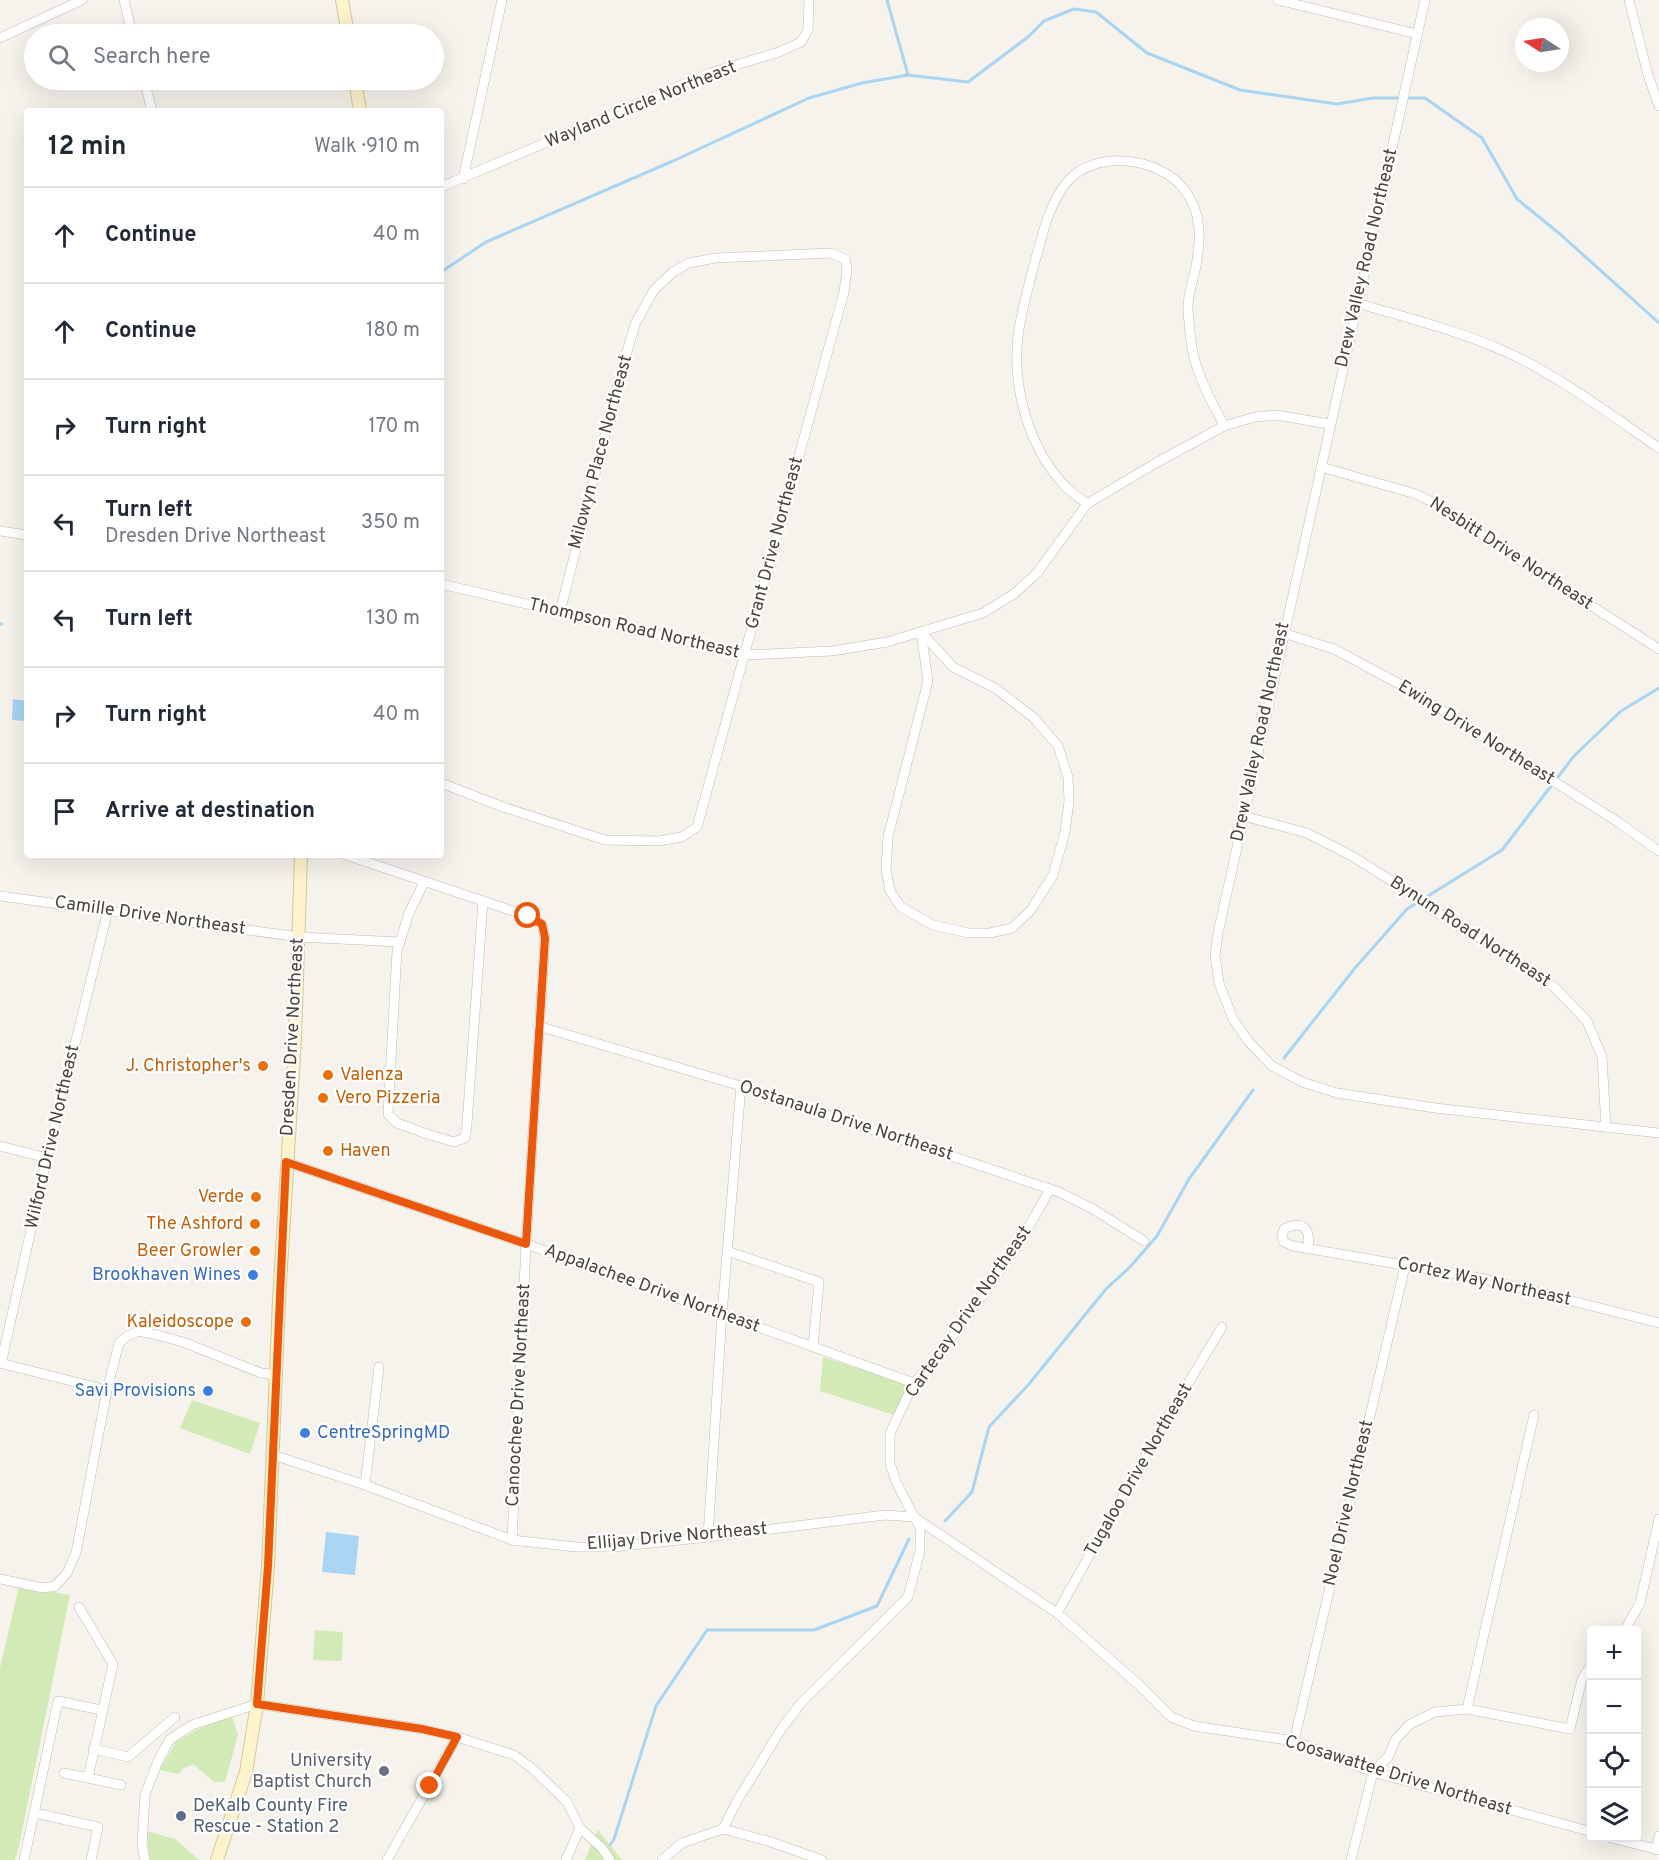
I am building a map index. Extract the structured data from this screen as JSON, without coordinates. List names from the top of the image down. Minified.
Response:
{"streets":{"street":["Wayland Circle Northeast","Drew Valley Road Northeast","Milowyn Place Northeast","Grant Drive Northeast","Nesbitt Drive Northeast","Thompson Road Northeast","Ewing Drive Northeast","Camille Drive Northeast","Bynum Road Northeast","Dresden Drive Northeast","Oostanaula Drive Northeast","Wilford Drive Northeast","Cortez Way Northeast","Appalachee Drive Northeast","Cartecay Drive Northeast","Canoochee Drive Northeast","Tugaloo Drive Northeast","Noel Drive Northeast","Ellijay Drive Northeast","Coosawattee Drive Northeast"]},"crossings":[["Drew Valley Road Northeast","Nesbitt Drive Northeast"],["Drew Valley Road Northeast","Thompson Road Northeast"],["Drew Valley Road Northeast","Ewing Drive Northeast"],["Drew Valley Road Northeast","Bynum Road Northeast"],["Milowyn Place Northeast","Grant Drive Northeast"],["Milowyn Place Northeast","Thompson Road Northeast"],["Grant Drive Northeast","Thompson Road Northeast"],["Camille Drive Northeast","Dresden Drive Northeast"],["Camille Drive Northeast","Wilford Drive Northeast"],["Dresden Drive Northeast","Appalachee Drive Northeast"],["Dresden Drive Northeast","Ellijay Drive Northeast"],["Oostanaula Drive Northeast","Cartecay Drive Northeast"],["Oostanaula Drive Northeast","Canoochee Drive Northeast"],["Cortez Way Northeast","Noel Drive Northeast"],["Appalachee Drive Northeast","Cartecay Drive Northeast"],["Appalachee Drive Northeast","Canoochee Drive Northeast"],["Cartecay Drive Northeast","Ellijay Drive Northeast"],["Cartecay Drive Northeast","Coosawattee Drive Northeast"],["Canoochee Drive Northeast","Ellijay Drive Northeast"],["Tugaloo Drive Northeast","Coosawattee Drive Northeast"],["Noel Drive Northeast","Coosawattee Drive Northeast"],["Ellijay Drive Northeast","Coosawattee Drive Northeast"]],"places":["J. Christopher's","Valenza","Vero Pizzeria","Haven","Verde","The Ashford","Beer Growler","Brookhaven Wines","Kaleidoscope","Savi Provisions","CentreSpringMD","University Baptist Church","DeKalb County Fire Rescue - Station 2"],"north":"left","page":{"search":"Search here","heading":["12 min","Walk · 910 m"],"list":[["Continue","40 m"],["Continue","180 m"],["Turn right","170 m"],["Turn left","Dresden Drive Northeast","350 m"],["Turn left","130 m"],["Turn right","40 m"],"Arrive at destination"],"map_buttons":["+","−"]}}
